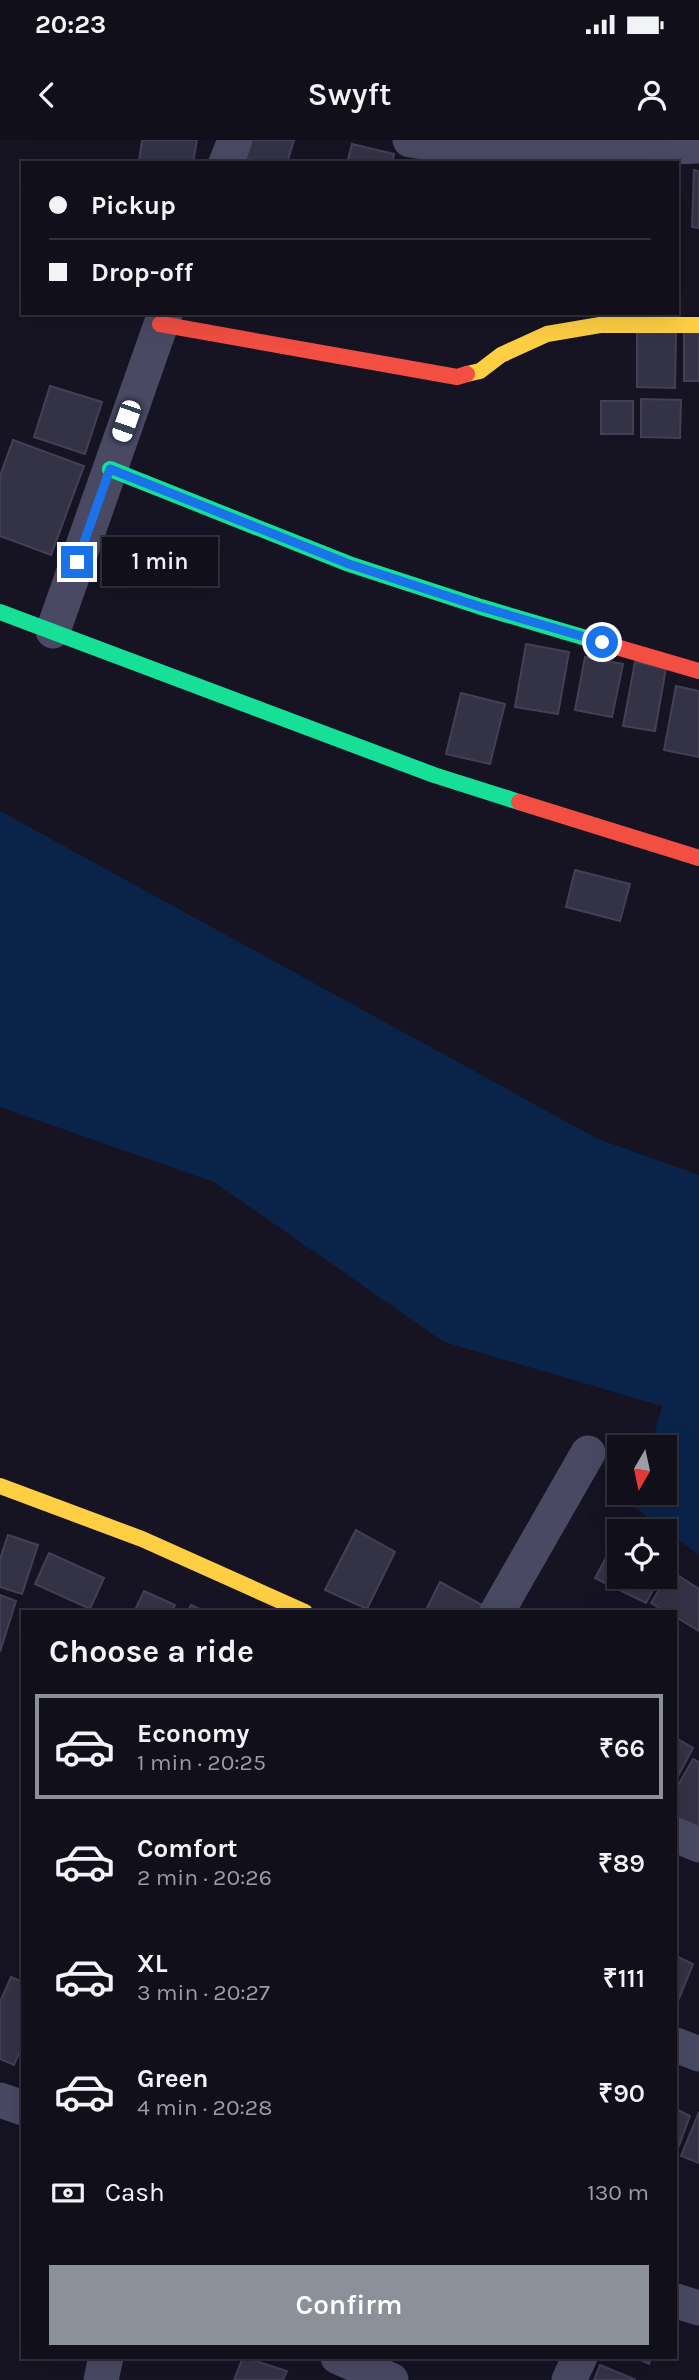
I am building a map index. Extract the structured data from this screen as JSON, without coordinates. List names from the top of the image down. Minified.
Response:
{"north":"bottom","page":{"status":"20:23","header":"Swyft","banner":["Pickup","Drop-off"],"bubble":"1 min","heading":"Choose a ride","list":[{"name":"Economy","note":"1 min · 20:25","value":"₹66"},{"name":"Comfort","note":"2 min · 20:26","value":"₹89"},{"name":"XL","note":"3 min · 20:27","value":"₹111"},{"name":"Green","note":"4 min · 20:28","value":"₹90"}],"pay":["Cash","130 m"],"buttons":"Confirm"}}
